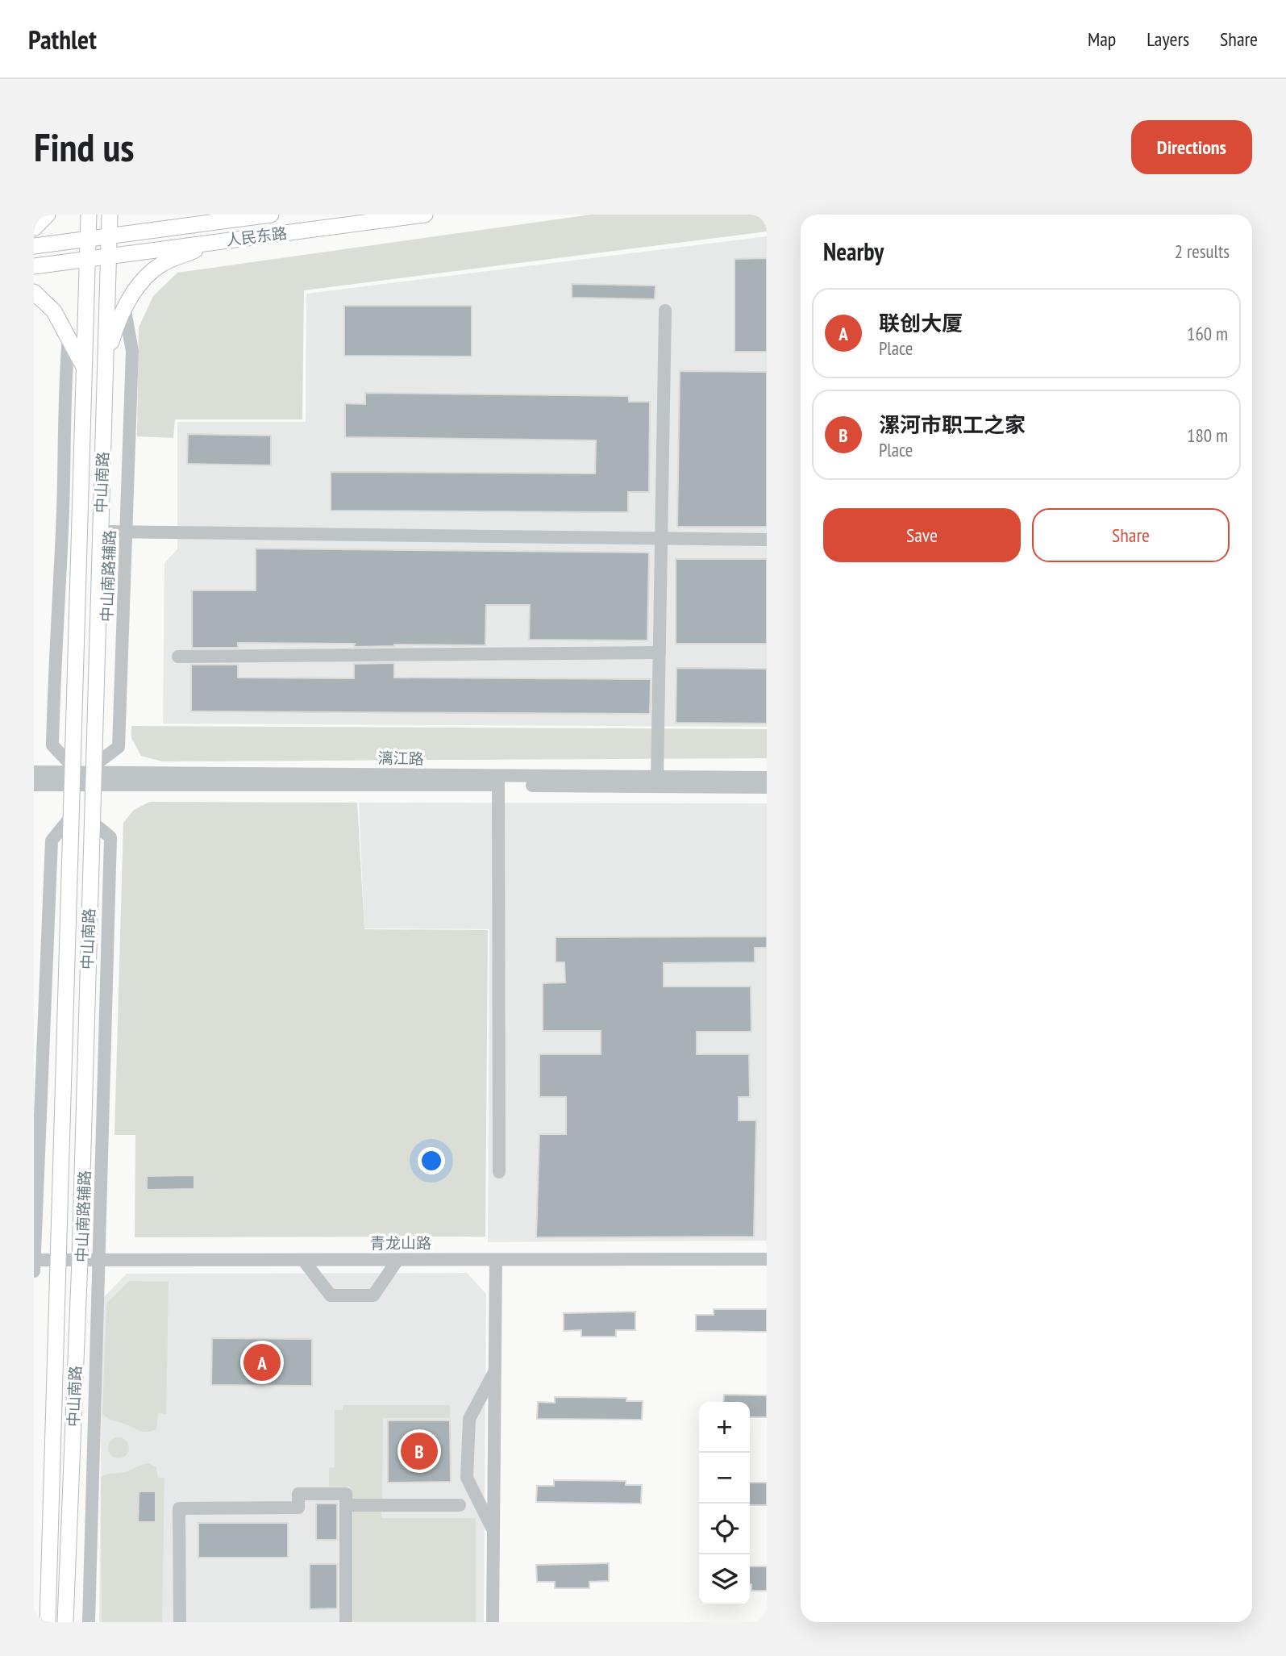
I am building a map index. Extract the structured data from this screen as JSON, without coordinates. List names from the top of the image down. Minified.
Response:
{"streets":{"main road":["人民东路","中山南路"],"street":["中山南路辅路","漓江路","青龙山路"]},"crossings":[["人民东路","中山南路"],["中山南路","中山南路辅路"],["中山南路","漓江路"],["中山南路","青龙山路"],["中山南路辅路","漓江路"],["中山南路辅路","青龙山路"]],"page":{"header":"Pathlet","nav":["Map","Layers","Share"],"buttons":["Directions",["Save","Share"]],"title":"Find us","heading":["Nearby","2 results"],"list":[{"mark":"A","name":"联创大厦","note":"Place","value":"160 m"},{"mark":"B","name":"漯河市职工之家","note":"Place","value":"180 m"}],"pins":["A","B"],"map_buttons":["+","−"]}}
